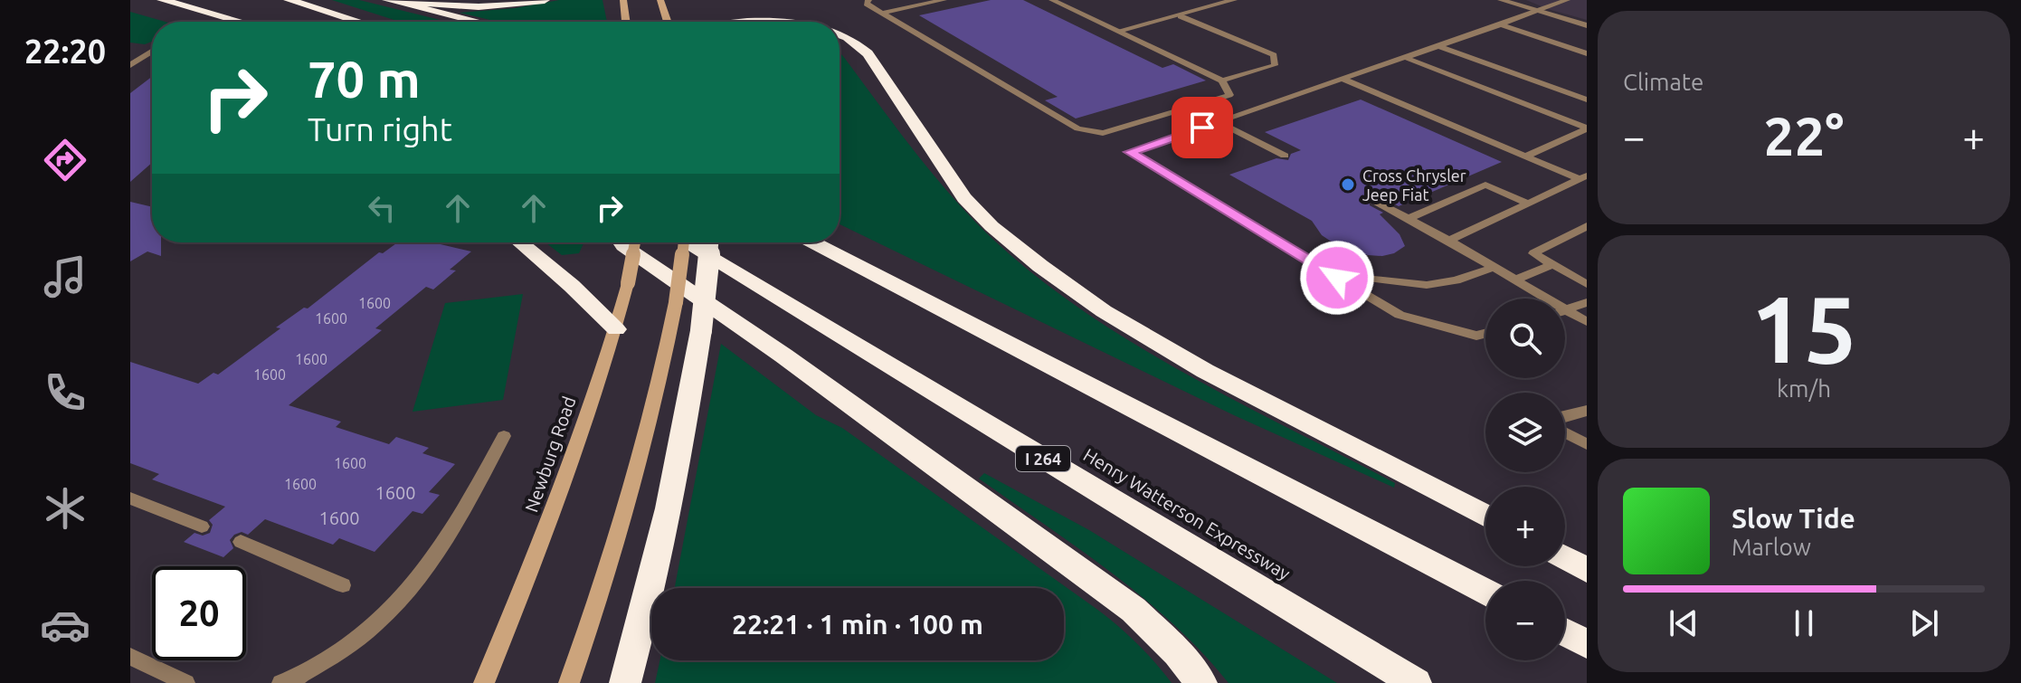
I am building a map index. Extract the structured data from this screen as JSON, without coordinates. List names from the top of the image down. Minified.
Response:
{"streets":{"highway":["I 264","Henry Watterson Expressway"],"main road":["Newburg Road"]},"places":["Cross Chrysler Jeep Fiat"],"house_numbers":["1600","1600","1600","1600","1600","1600","1600","1600"],"page":{"tabs":"22:20","tile":["Climate",["15","km/h"]],"turn":["70 m","Turn right"],"heat":["−","22°","+"],"map_buttons":["+","−"],"song":["Slow Tide","Marlow"],"limit":"20","trip":"22:21 · 1 min · 100 m"}}
